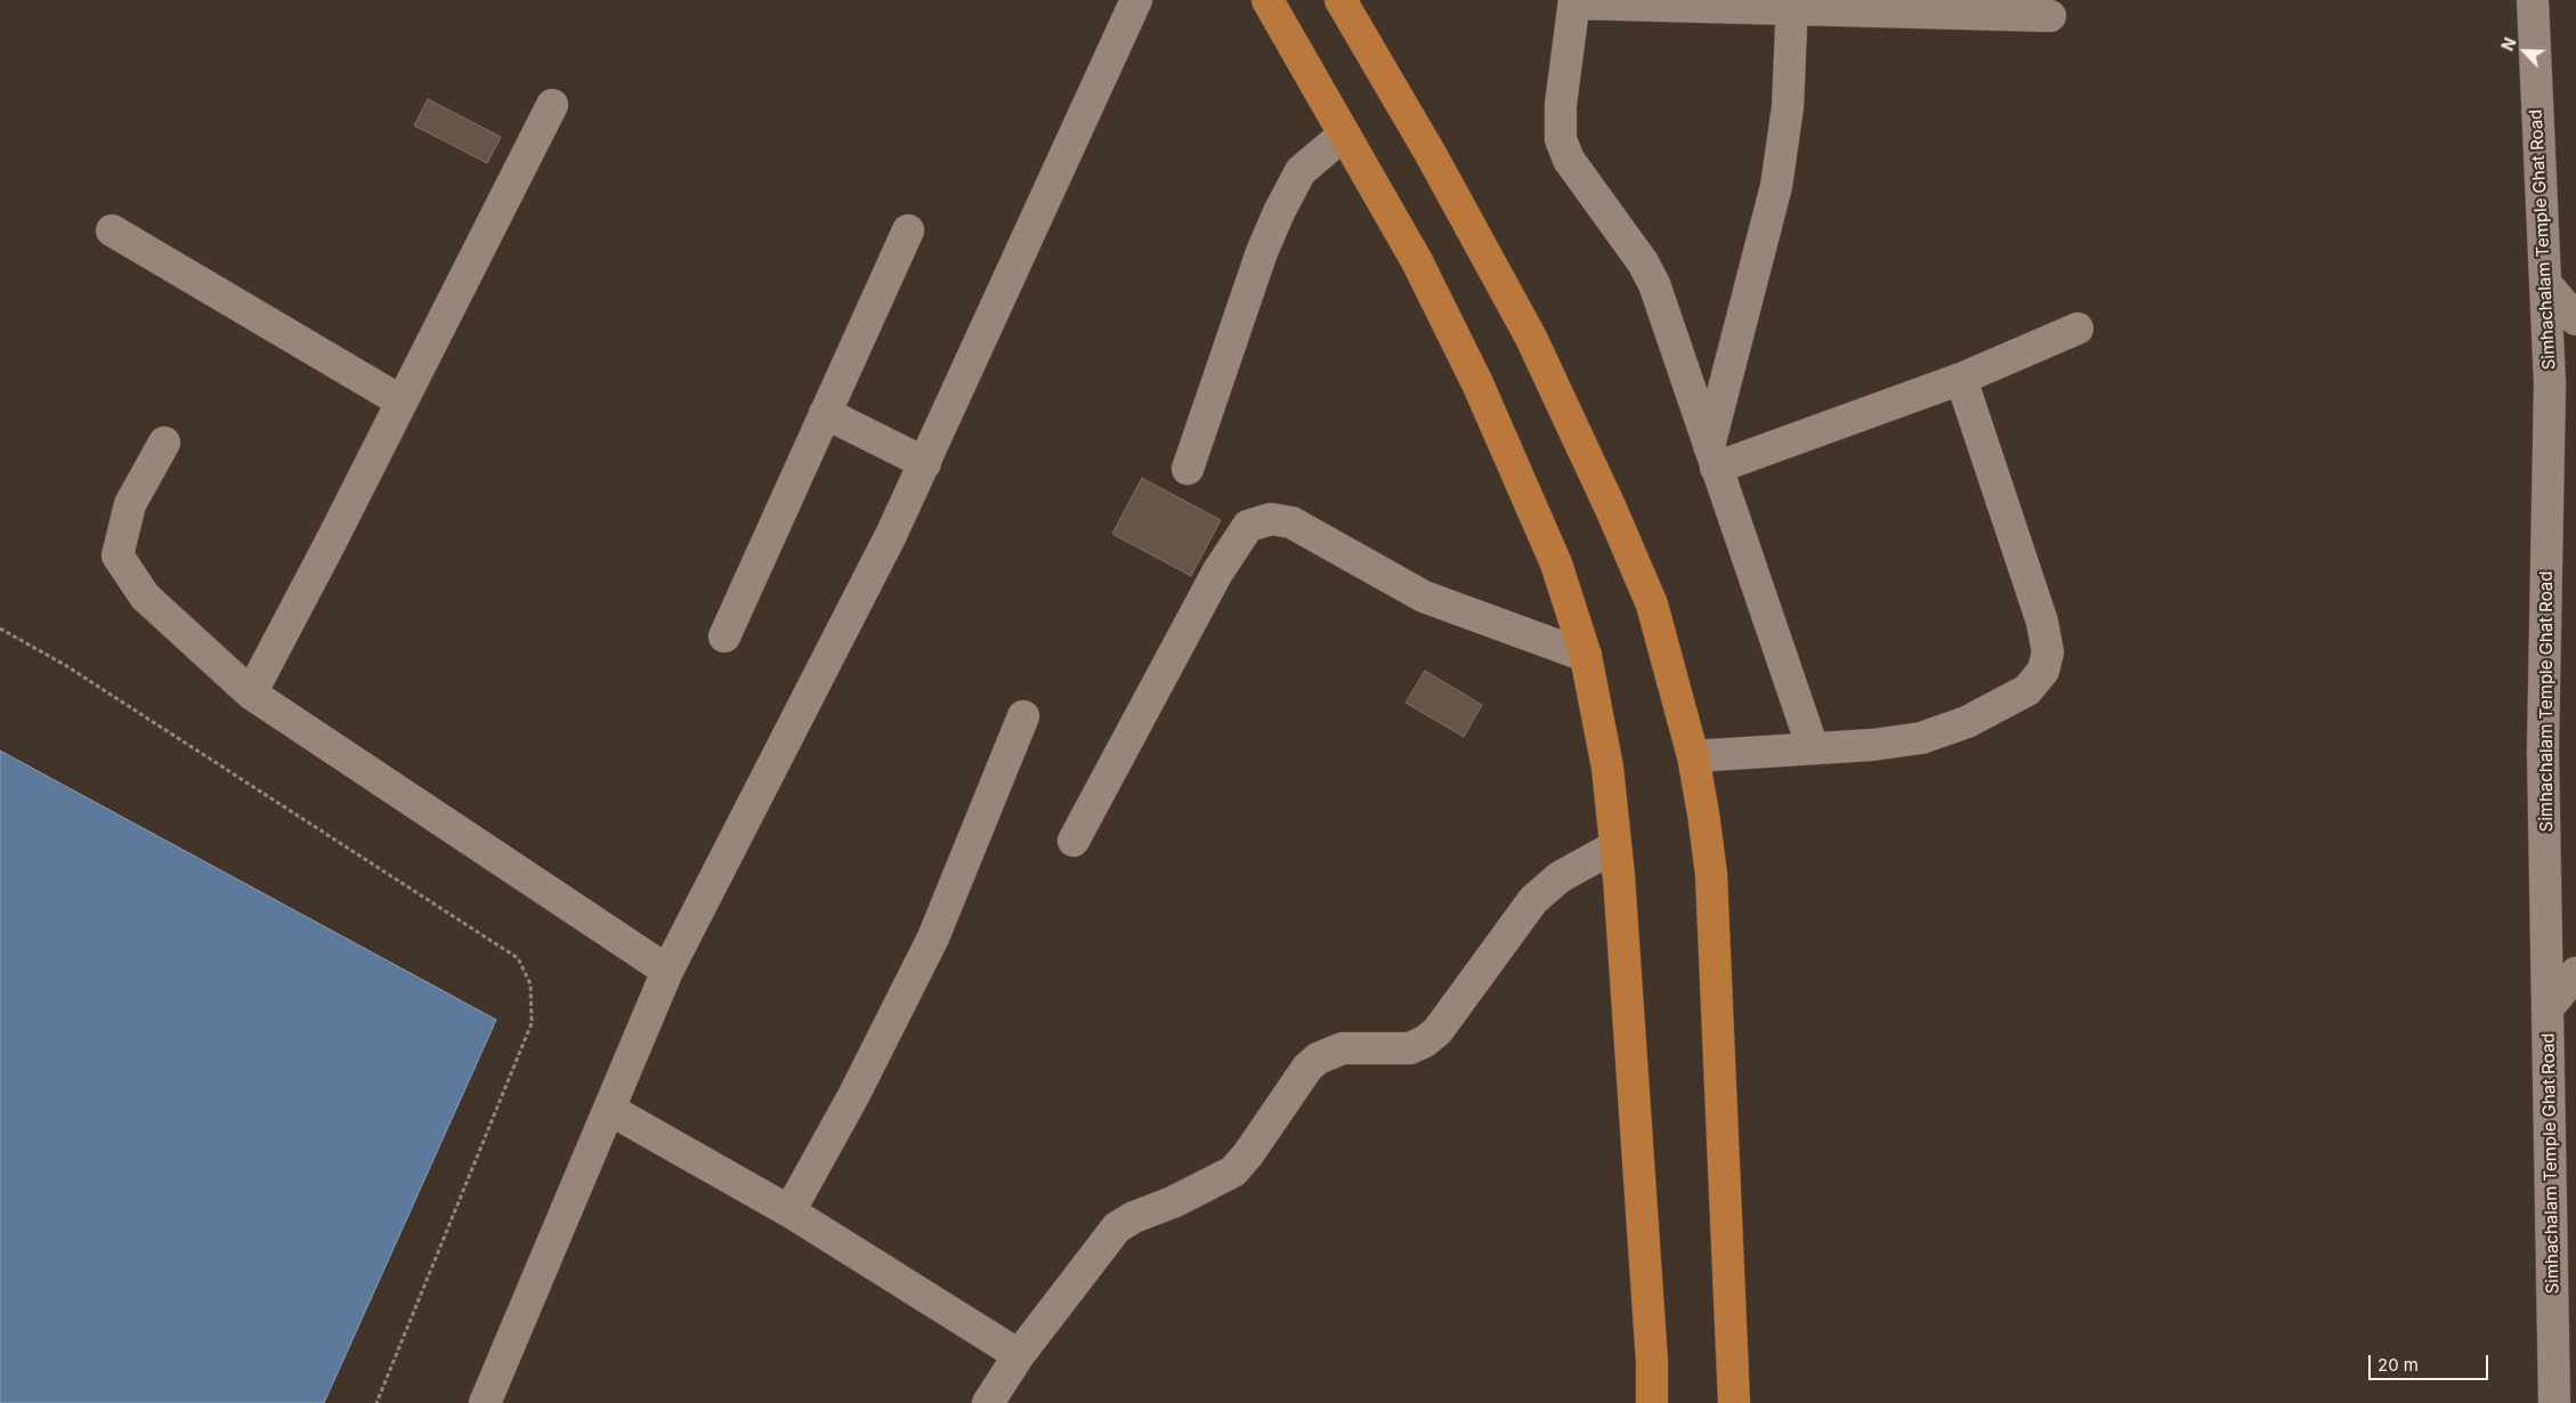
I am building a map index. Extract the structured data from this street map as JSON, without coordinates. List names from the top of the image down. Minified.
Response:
{"streets":{"street":["Simhachalam Temple Ghat Road"]},"scale_bar":"20 m","north":"top left"}
